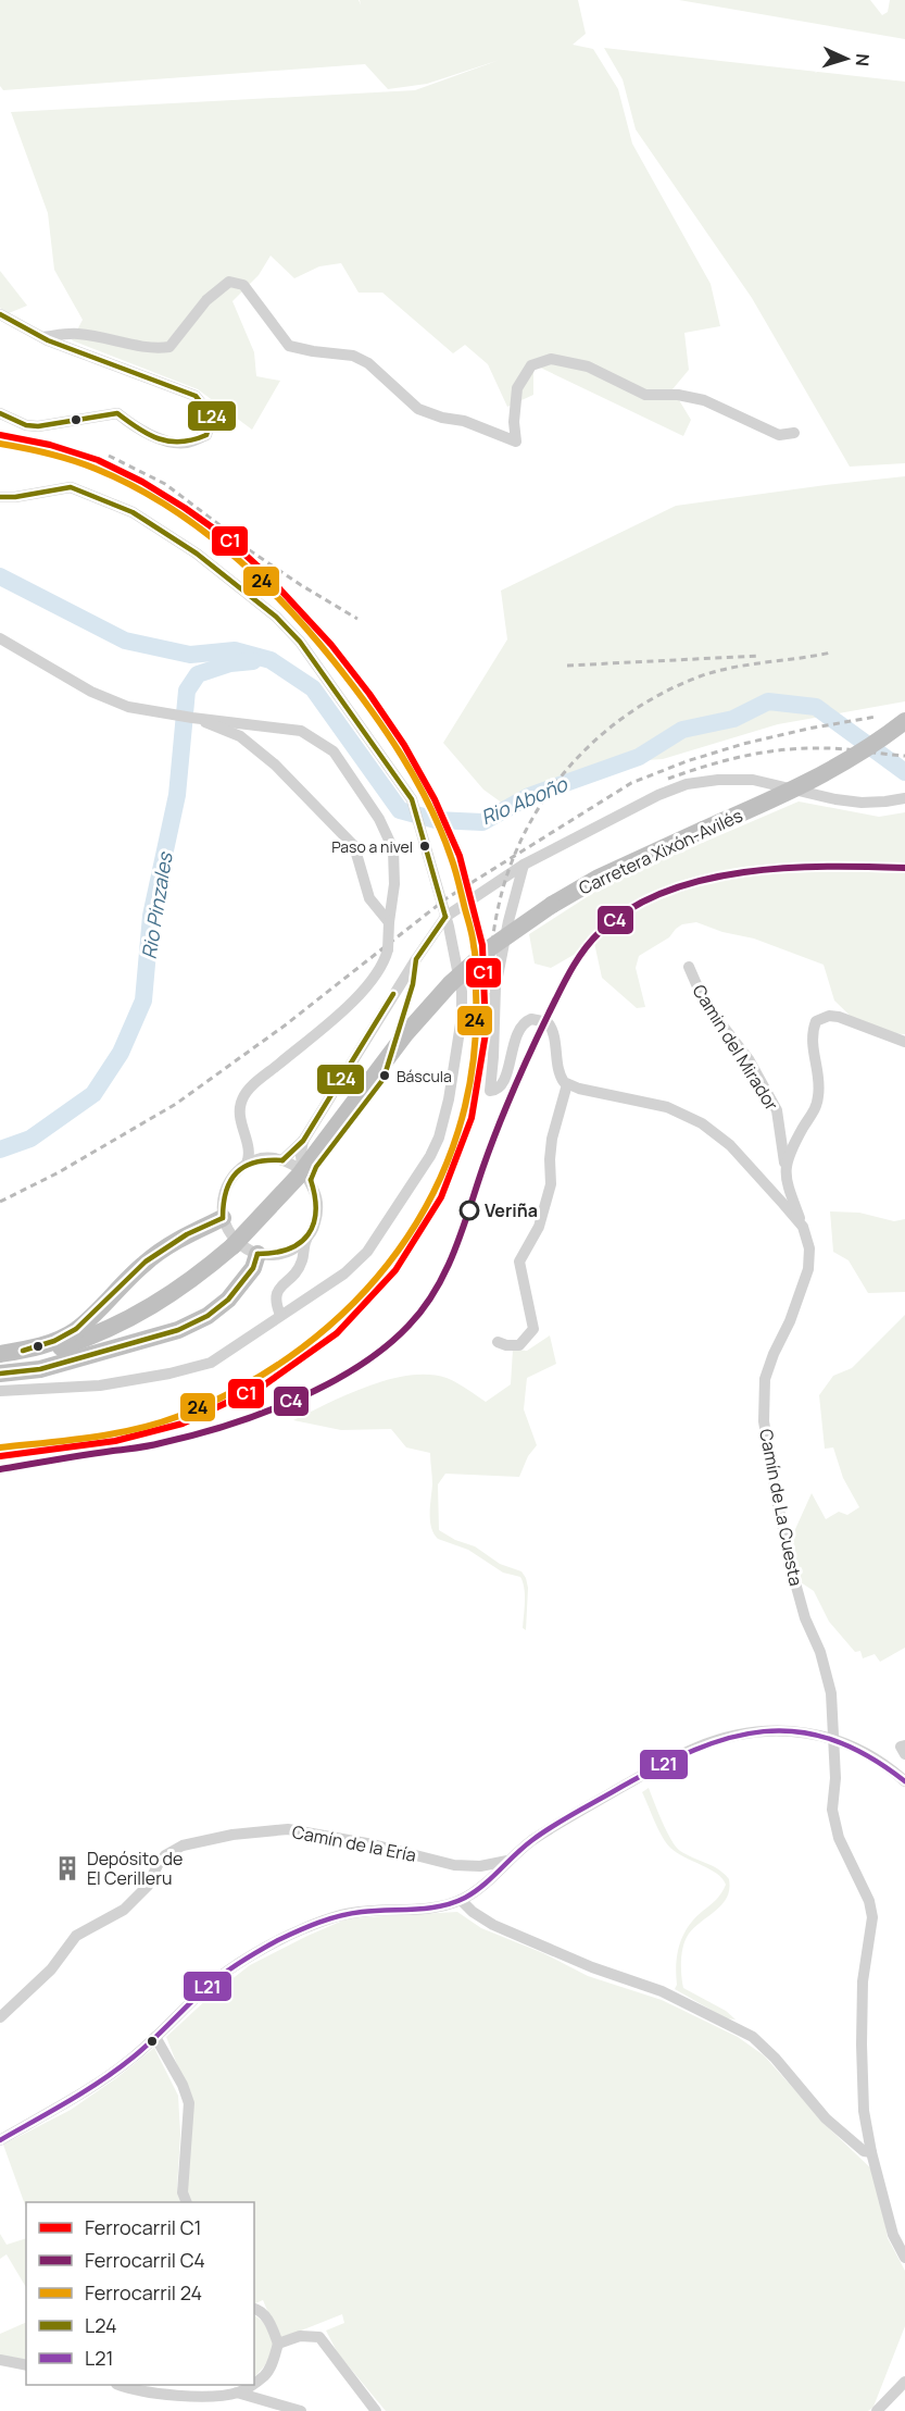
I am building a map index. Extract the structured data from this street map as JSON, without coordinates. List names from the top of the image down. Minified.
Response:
{"streets":{"highway":["Carretera Xixón-Avilés"],"street":["Camin del Mirador","Camín de La Cuesta","Camín de la Ería"]},"crossings":[["Camin del Mirador","Camín de La Cuesta"]],"water":["Rio Aboño","Rio Pinzales"],"places":{"other":["Paso a nivel","Báscula","Veriña"],"building":["Depósito de El Cerilleru"]},"lines":["transit line L24","rail line C1","rail line 24","rail line C4","transit line L21"],"legend":["Ferrocarril C1","Ferrocarril C4","Ferrocarril 24","L24","L21"],"north":"right"}
